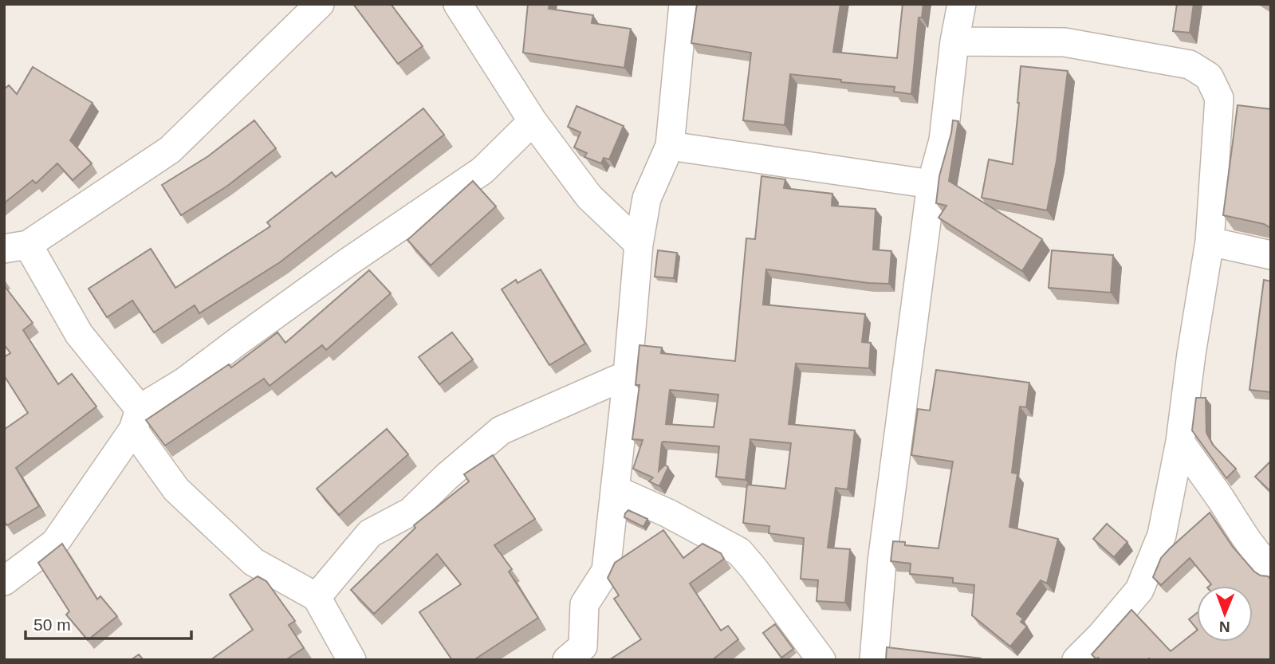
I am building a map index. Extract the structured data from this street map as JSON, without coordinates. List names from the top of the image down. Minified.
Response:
{"scale_bar":"50 m","north":"bottom"}
